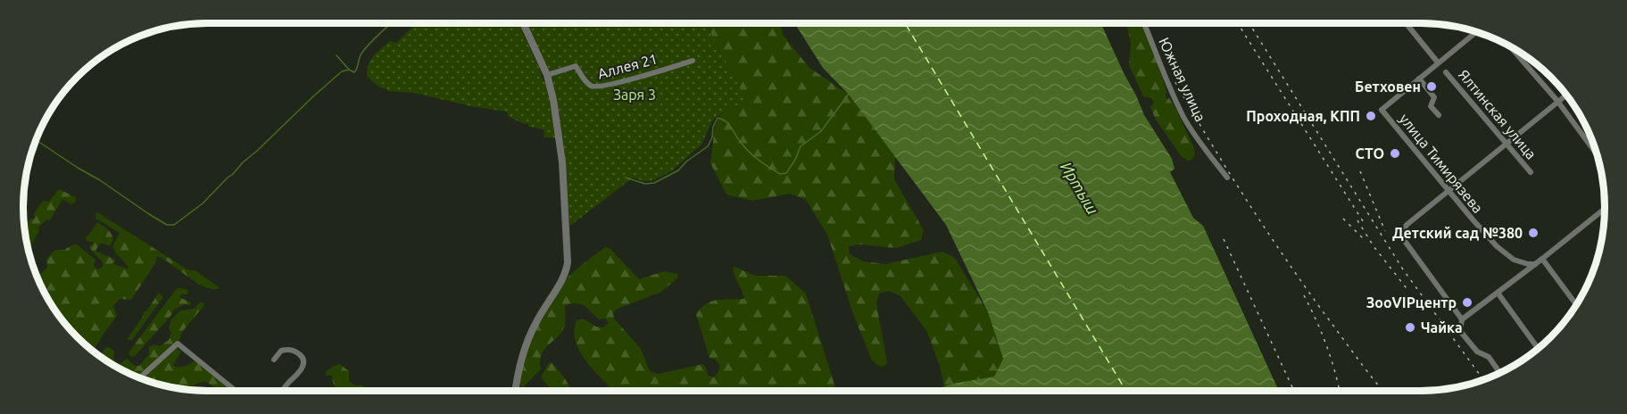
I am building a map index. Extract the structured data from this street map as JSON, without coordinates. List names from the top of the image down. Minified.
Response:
{"streets":{"street":["Аллея 21","Южная улица","Ялтинская улица","улица Тимирязева"]},"water":["Иртыш"],"parks":["Заря 3"],"places":["Бетховен","Проходная, КПП","СТО","Детский сад №380","ЗооVIPцентр","Чайка"]}
